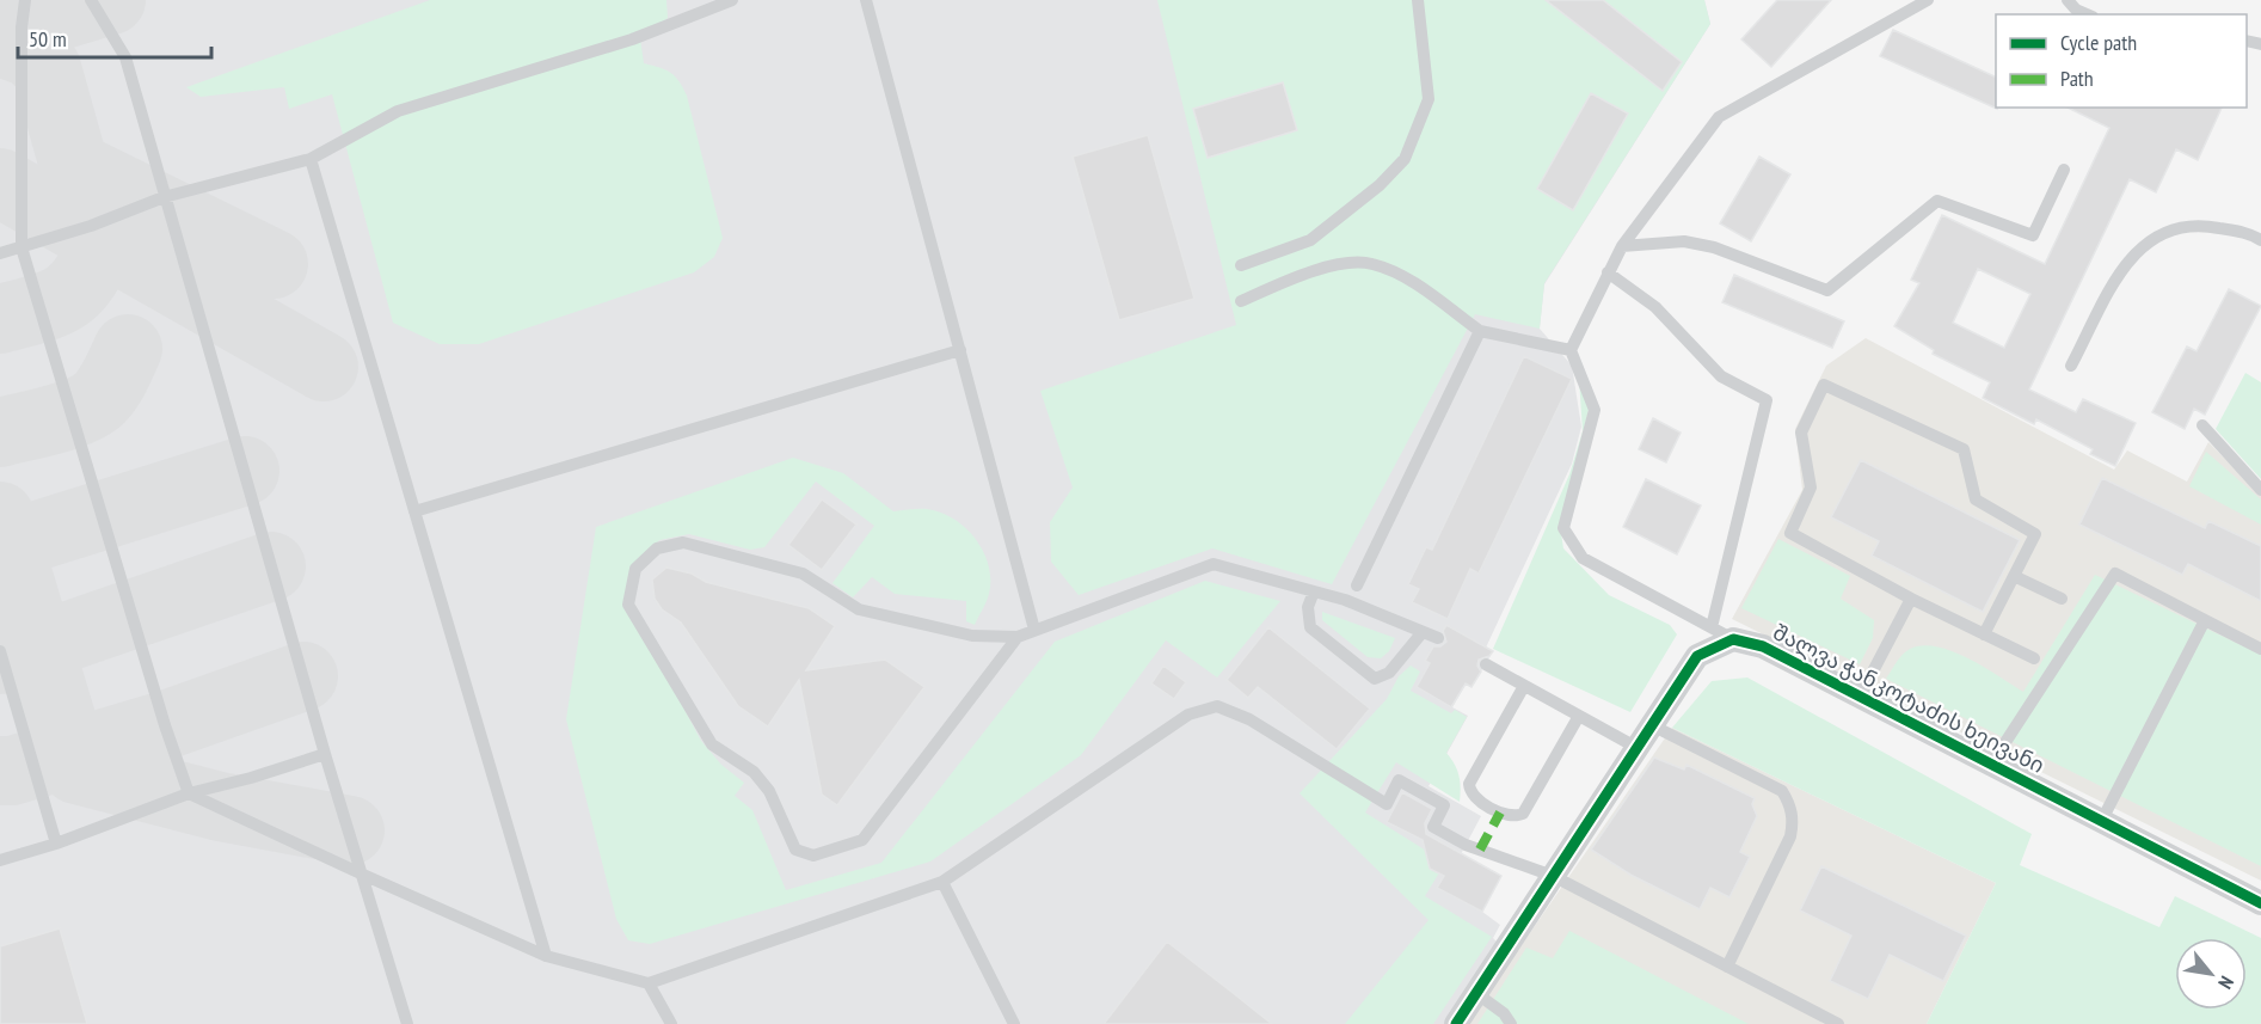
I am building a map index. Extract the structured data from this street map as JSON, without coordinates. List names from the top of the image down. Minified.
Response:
{"streets":{"street":["შალვა ჭანკოტაძის ხეივანი"]},"legend":["Cycle path","Path"],"scale_bar":"50 m","north":"bottom right"}
